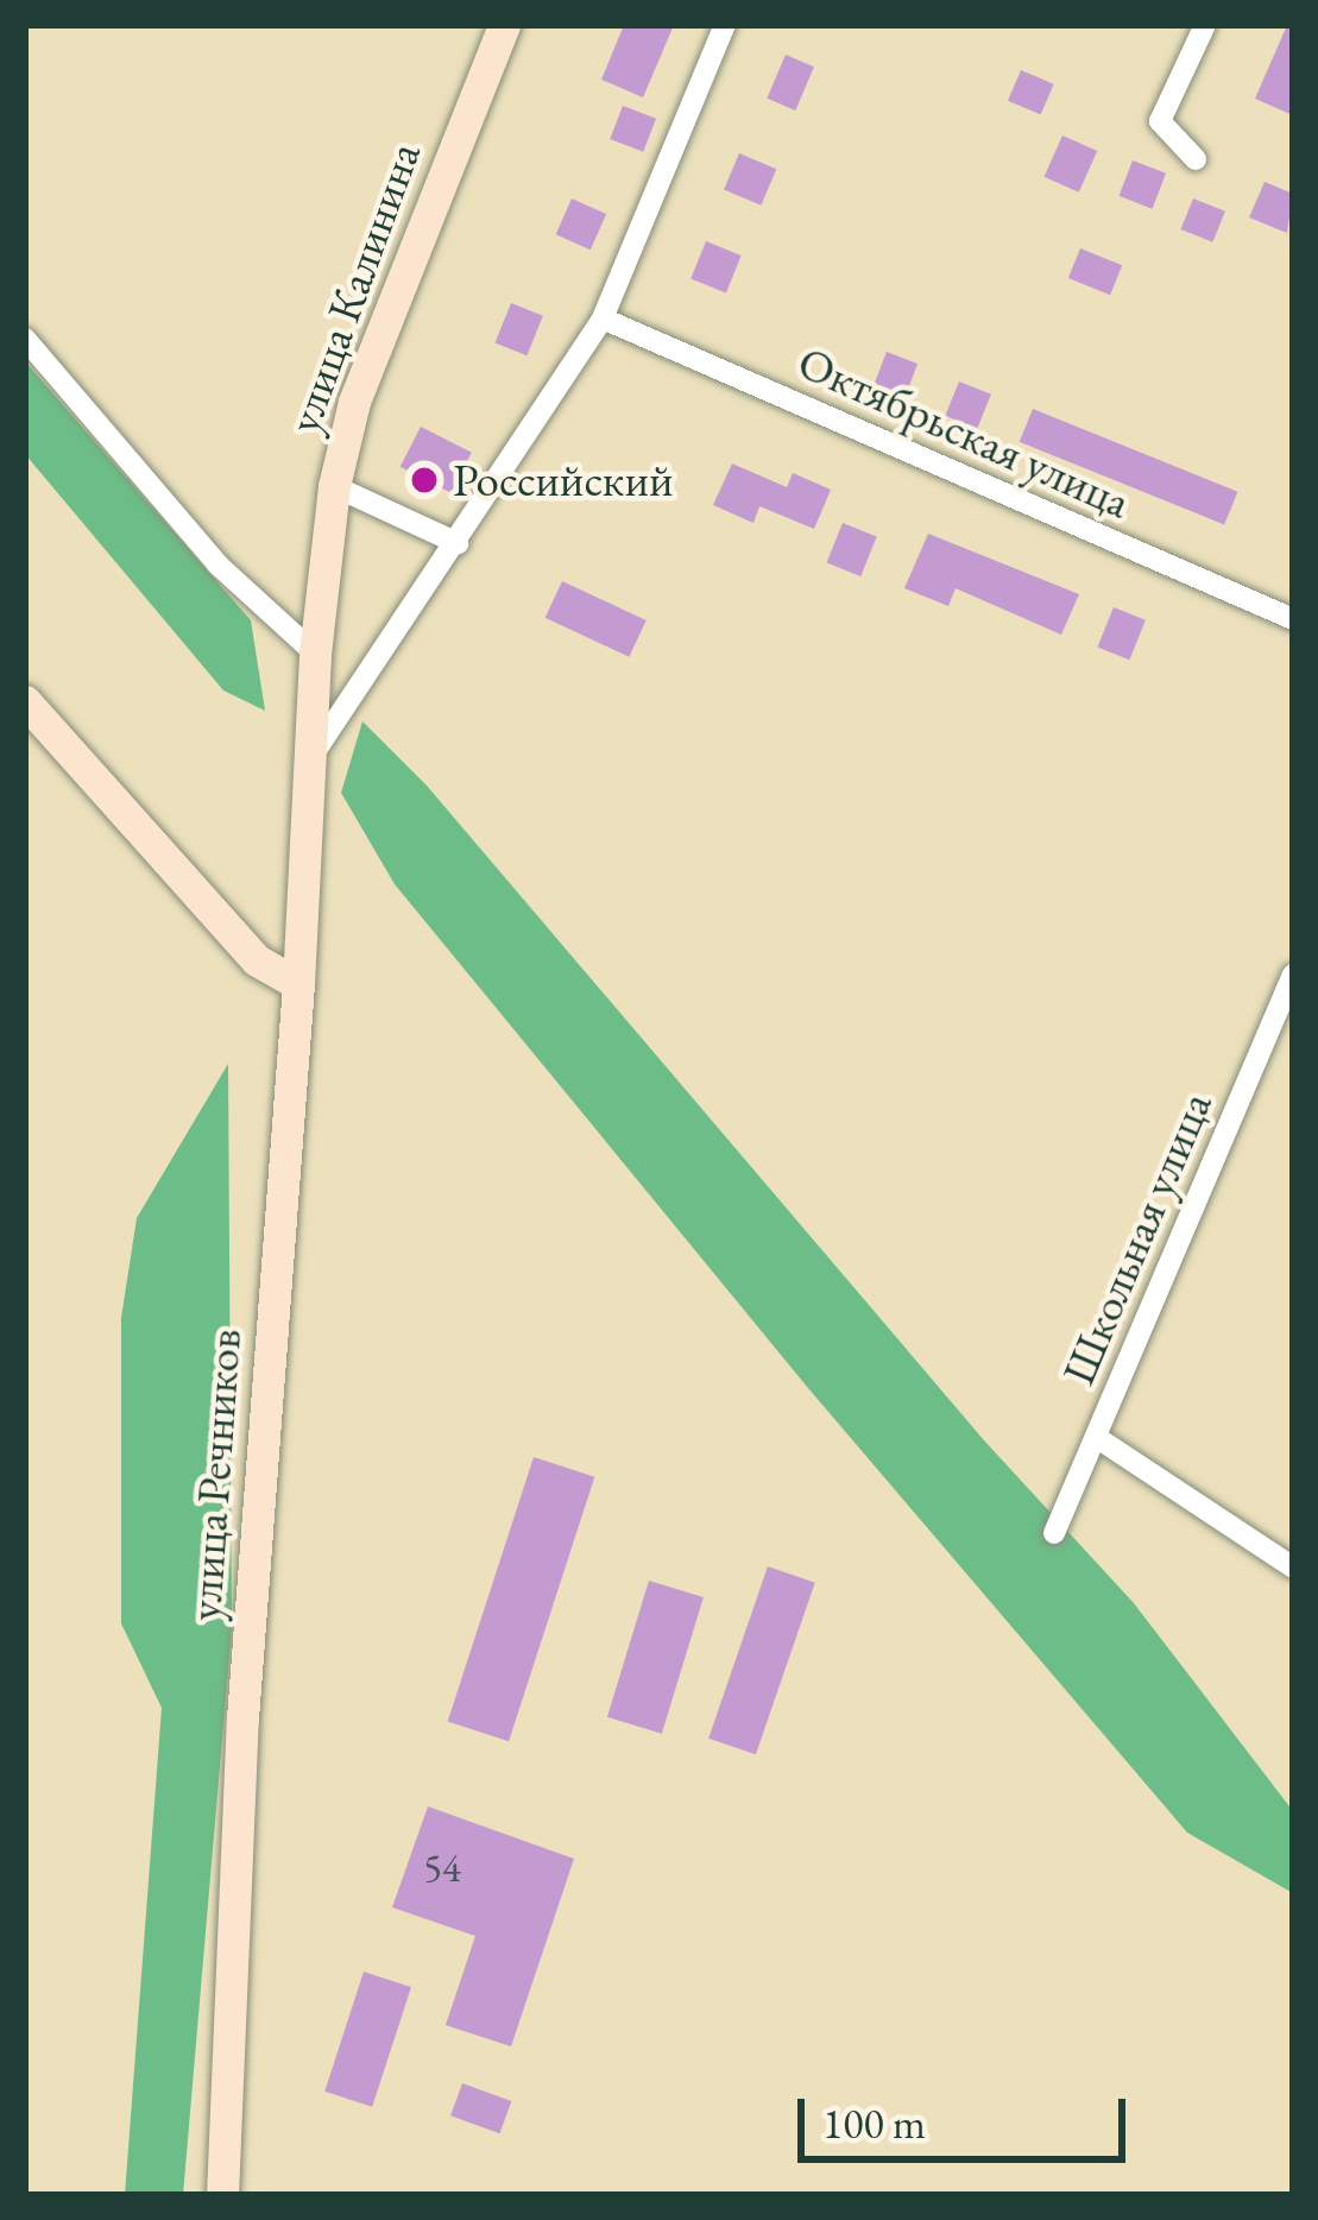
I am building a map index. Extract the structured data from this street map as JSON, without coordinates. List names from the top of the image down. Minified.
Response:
{"streets":{"street":["улица Калинина","Октябрьская улица","Школьная улица","улица Речников"]},"crossings":[["улица Калинина","улица Речников"]],"places":["Российский"],"house_numbers":["54"],"scale_bar":"100 m"}
